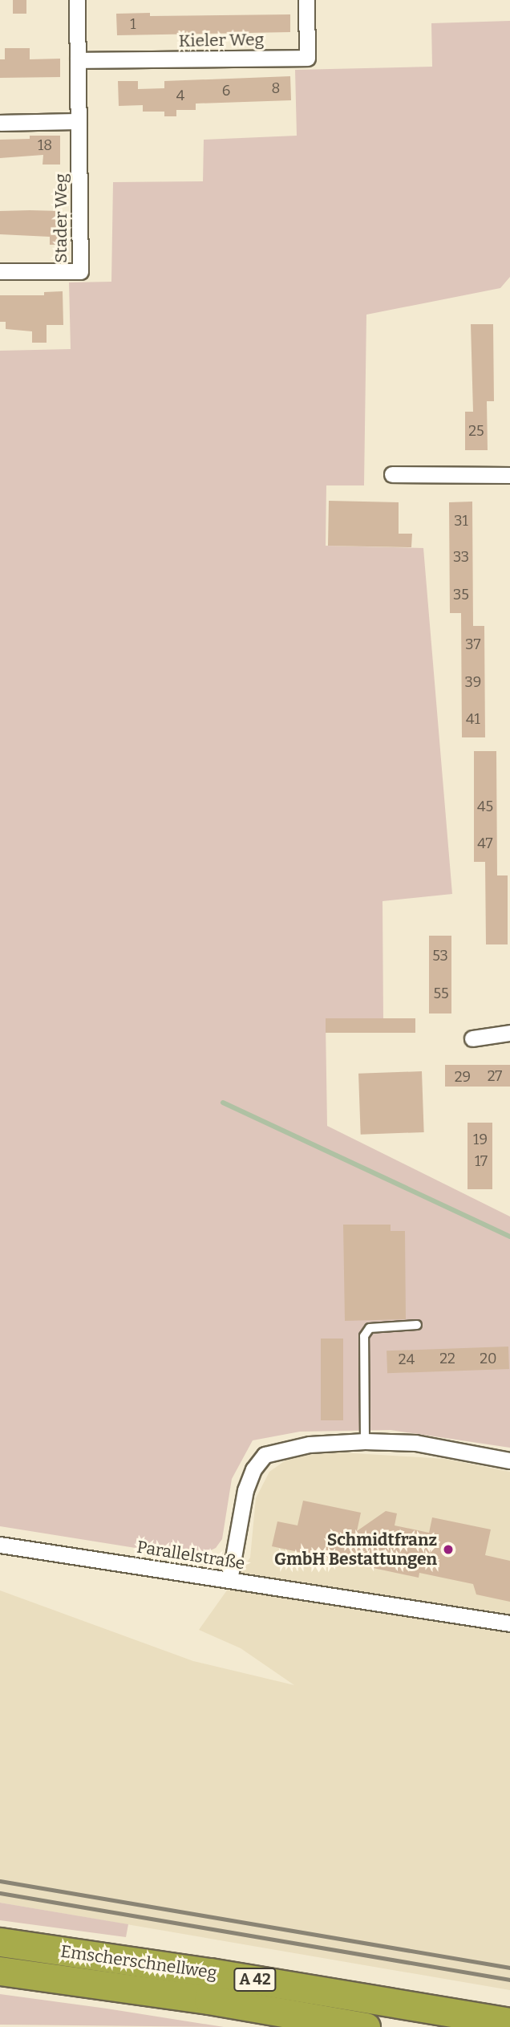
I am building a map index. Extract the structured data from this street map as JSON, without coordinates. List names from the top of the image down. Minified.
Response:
{"streets":{"highway":["Emscherschnellweg","A 42"],"street":["Kieler Weg","Stader Weg","Parallelstraße"]},"crossings":[["Kieler Weg","Stader Weg"]],"places":["Schmidtfranz GmbH Bestattungen"],"house_numbers":["1","8","6","4","18","25","31","33","35","37","39","41","45","47","53","55","27","29","19","17","22","20","24"]}
